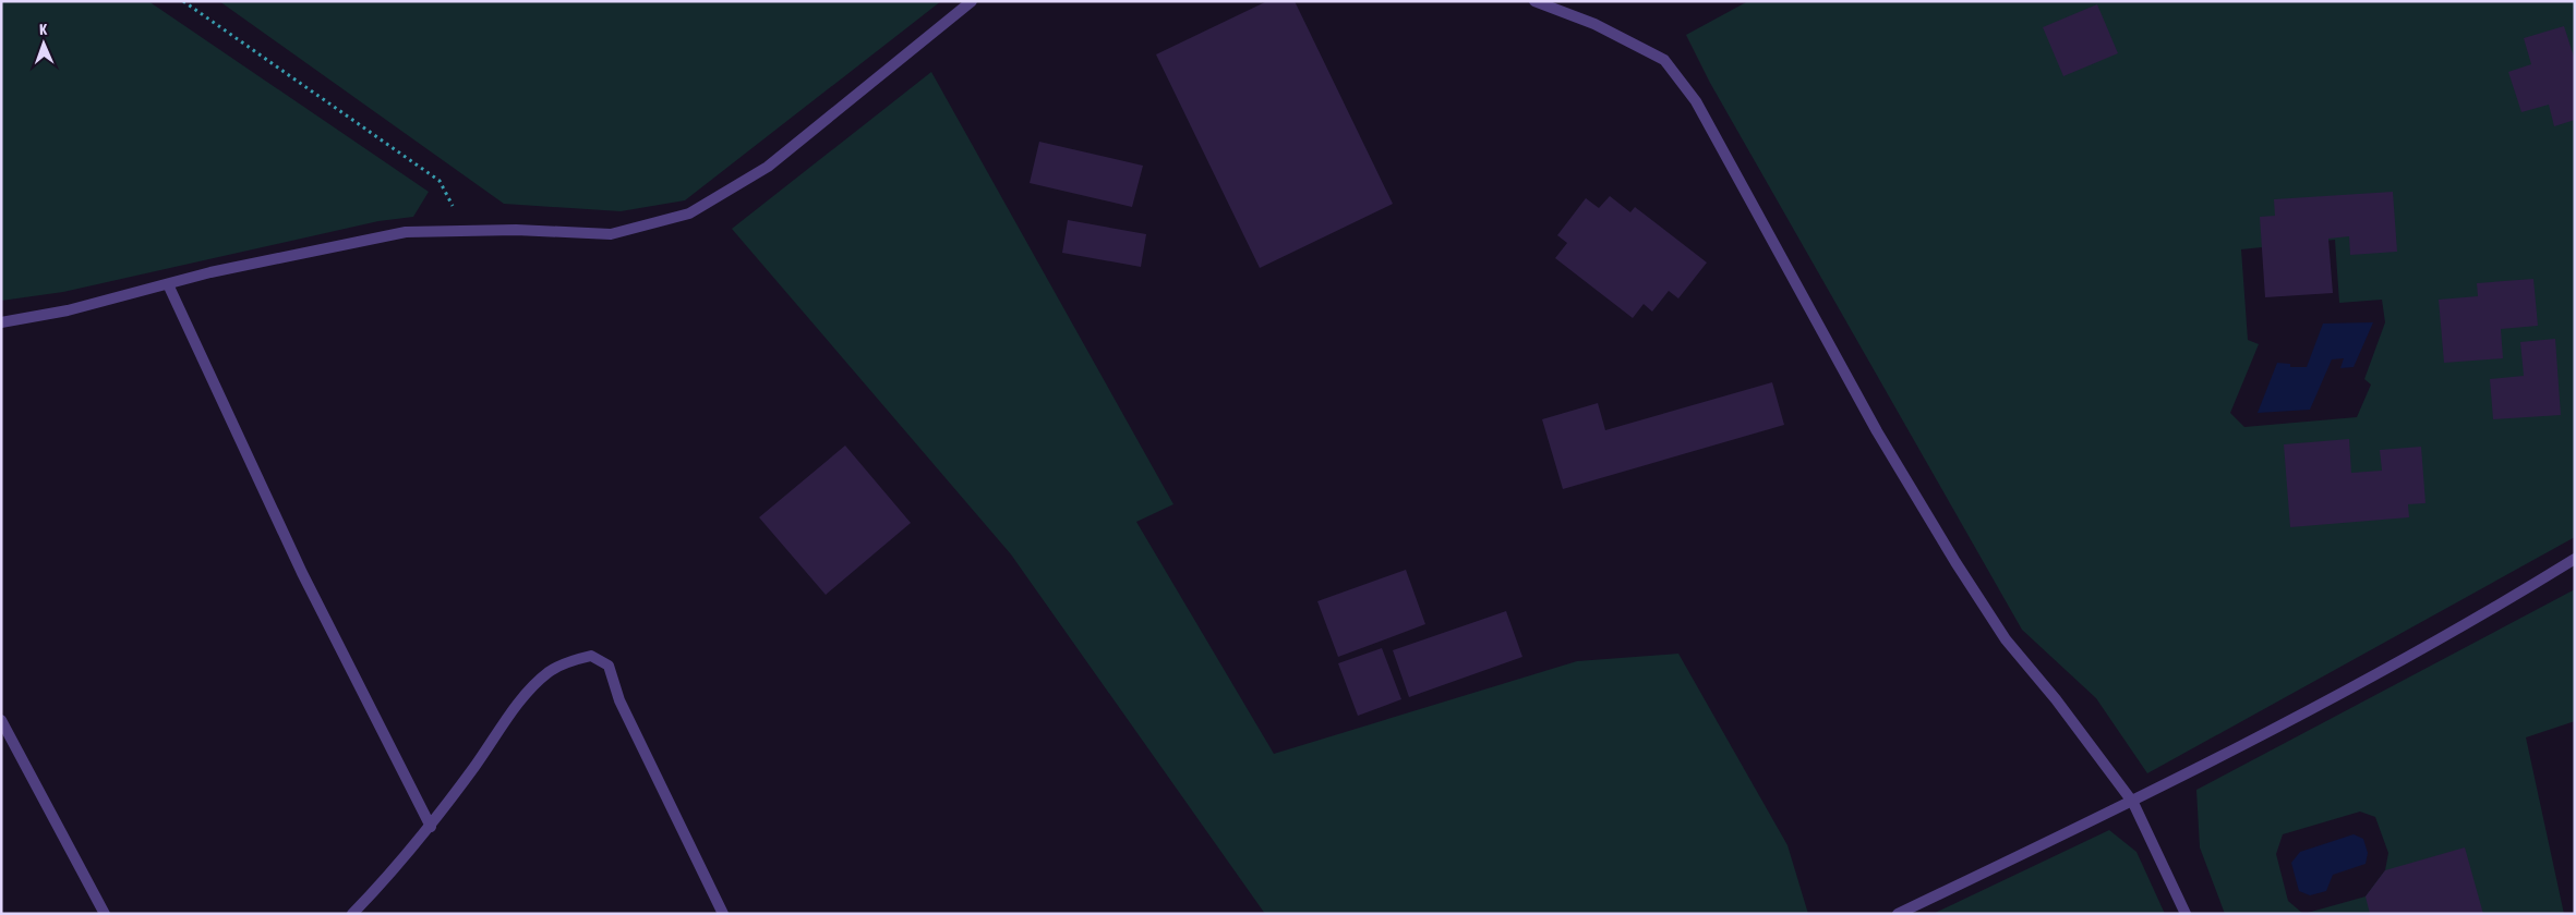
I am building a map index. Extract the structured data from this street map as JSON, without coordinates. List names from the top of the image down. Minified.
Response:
{"north":"top"}
